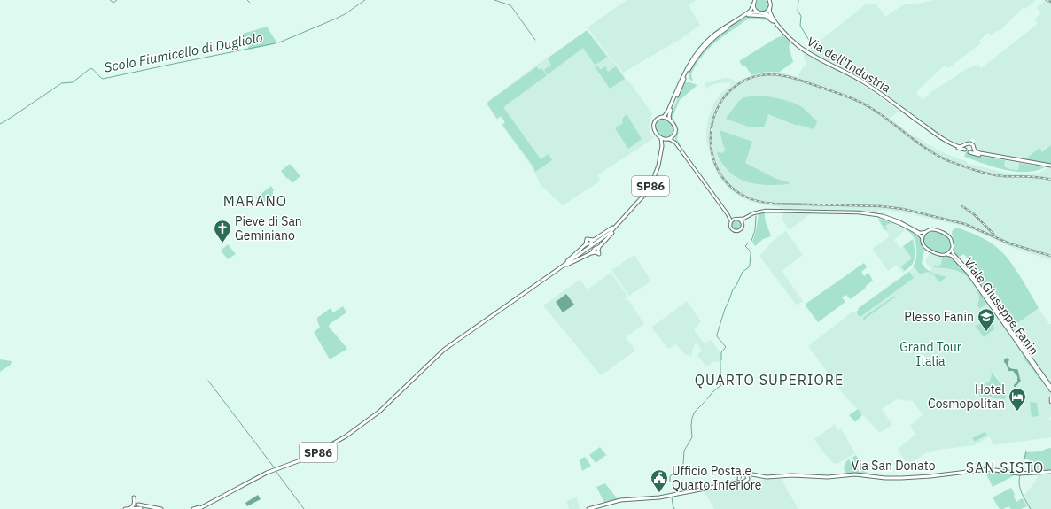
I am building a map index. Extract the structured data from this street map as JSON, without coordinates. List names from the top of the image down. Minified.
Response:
{"streets":{"main road":["Via dell'Industria","SP86","Viale Giuseppe Fanin","Via San Donato"]},"districts":["MARANO","QUARTO SUPERIORE","SAN SISTO"],"water":["Scolo Fiumicello di Dugliolo"],"parks":["Grand Tour Italia"],"places":{"church":["Pieve di San Geminiano"],"school or university":["Plesso Fanin"],"hotel":["Hotel Cosmopolitan"],"public building":["Ufficio Postale Quarto Inferiore"]}}
